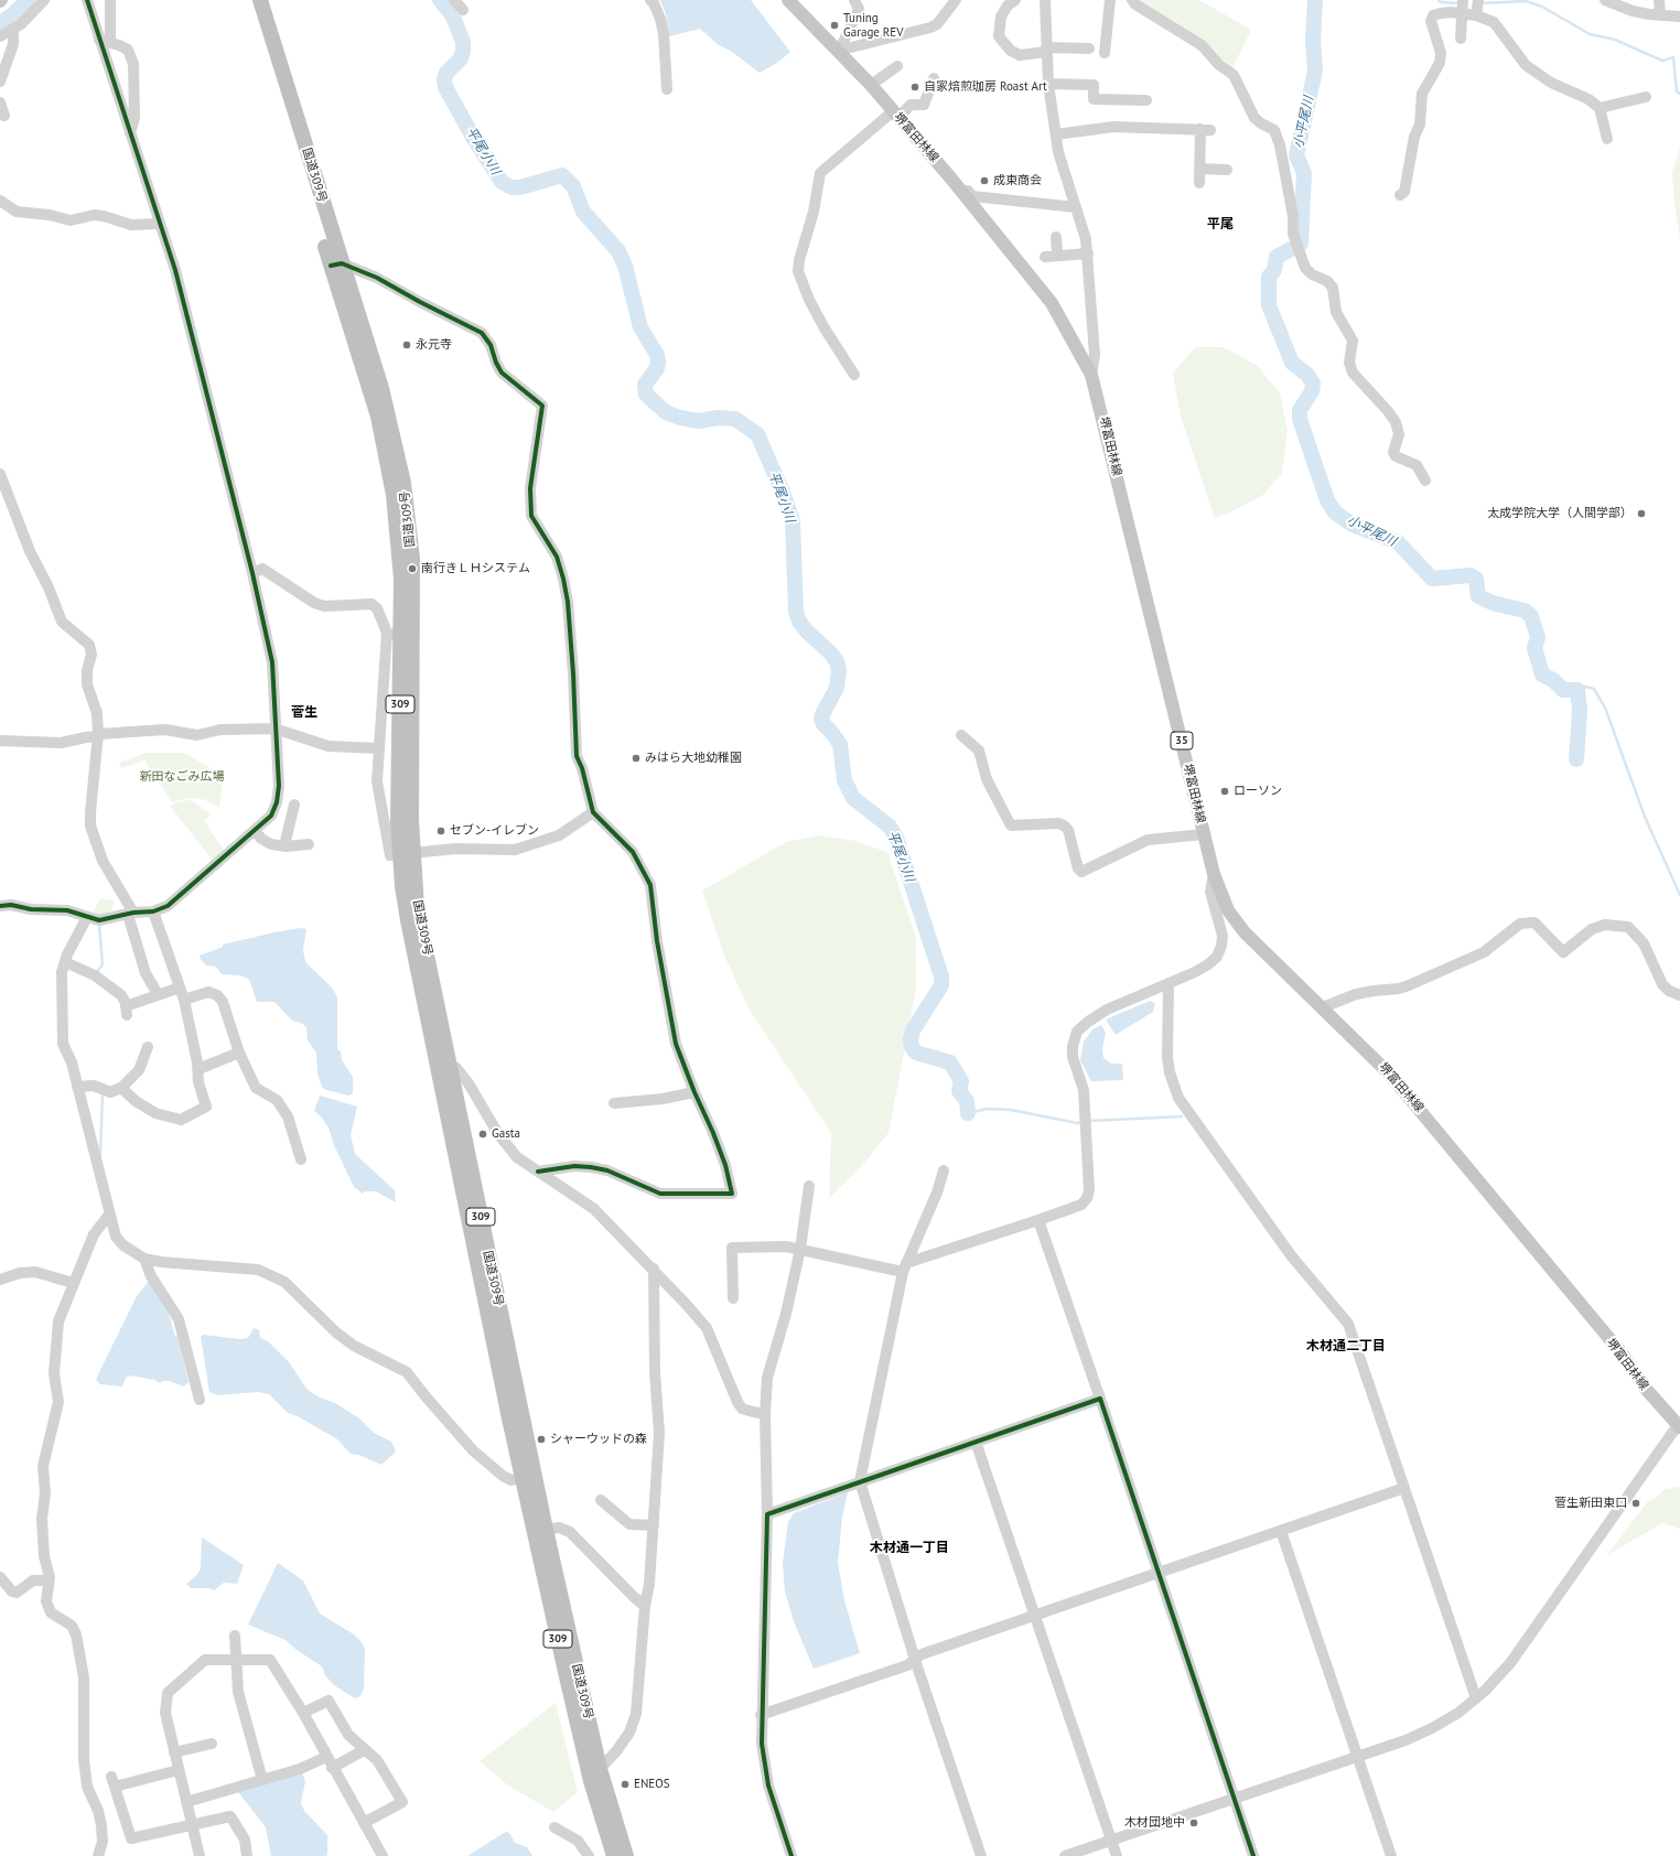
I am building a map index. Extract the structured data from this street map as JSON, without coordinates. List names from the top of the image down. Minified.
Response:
{"streets":{"highway":["国道309号","309"],"main road":["堺富田林線","35"]},"districts":["平尾","菅生","木材通二丁目","木材通一丁目"],"water":["小平尾川","平尾小川"],"parks":["新田なごみ広場"],"places":["Tuning Garage REV","自家焙煎珈房 Roast Art","成東商会","永元寺","太成学院大学（人間学部）","南行きＬＨシステム","みはら大地幼稚園","ローソン","セブン-イレブン","Gasta","シャーウッドの森","菅生新田東口","ENEOS","木材団地中"]}
